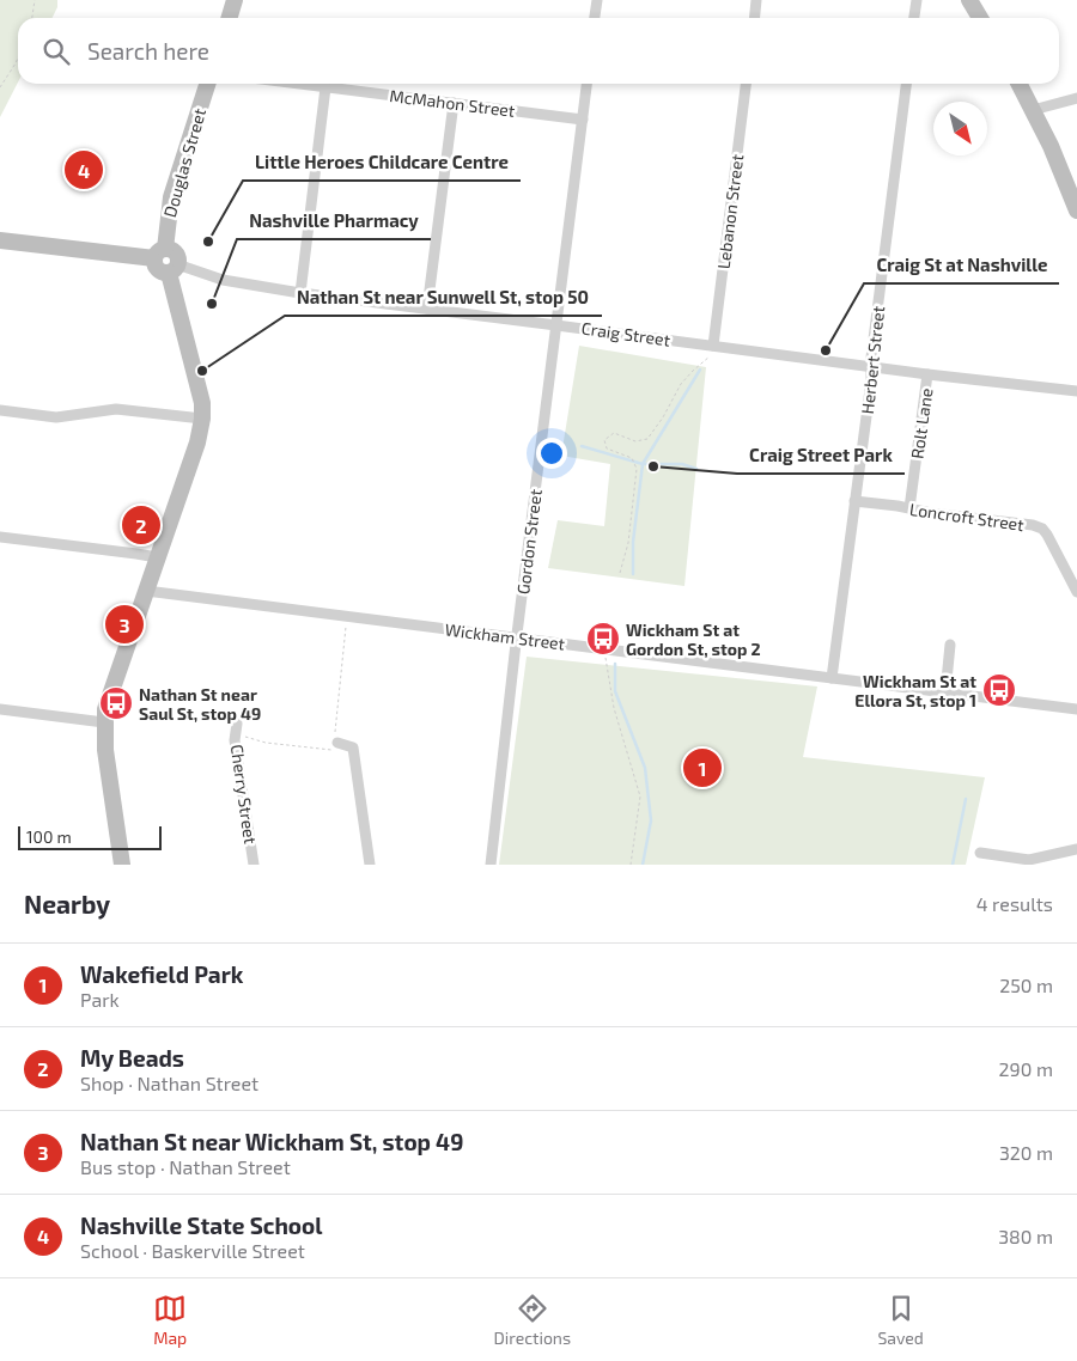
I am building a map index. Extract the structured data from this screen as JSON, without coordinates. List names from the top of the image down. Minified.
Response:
{"streets":{"street":["McMahon Street","Douglas Street","Lebanon Street","Craig Street","Herbert Street","Rolt Lane","Loncroft Street","Gordon Street","Wickham Street","Cherry Street"]},"crossings":[["McMahon Street","Gordon Street"],["Lebanon Street","Craig Street"],["Craig Street","Herbert Street"],["Craig Street","Rolt Lane"],["Craig Street","Gordon Street"],["Herbert Street","Loncroft Street"],["Herbert Street","Wickham Street"],["Rolt Lane","Loncroft Street"],["Gordon Street","Wickham Street"]],"places":{"other":["Little Heroes Childcare Centre","Nashville Pharmacy","Craig St at Nashville","Nathan St near Sunwell St, stop 50","Craig Street Park"],"bus stop":["Wickham St at Gordon St, stop 2","Wickham St at Ellora St, stop 1","Nathan St near Saul St, stop 49"]},"scale_bar":"100 m","north":"bottom right","page":{"search":"Search here","pins":["4","2","3","1"],"scale":"100 m","heading":["Nearby","4 results"],"list":[{"mark":"1","name":"Wakefield Park","note":"Park","value":"250 m"},{"mark":"2","name":"My Beads","note":"Shop · Nathan Street","value":"290 m"},{"mark":"3","name":"Nathan St near Wickham St, stop 49","note":"Bus stop · Nathan Street","value":"320 m"},{"mark":"4","name":"Nashville State School","note":"School · Baskerville Street","value":"380 m"}],"nav":["Map","Directions","Saved"]}}
